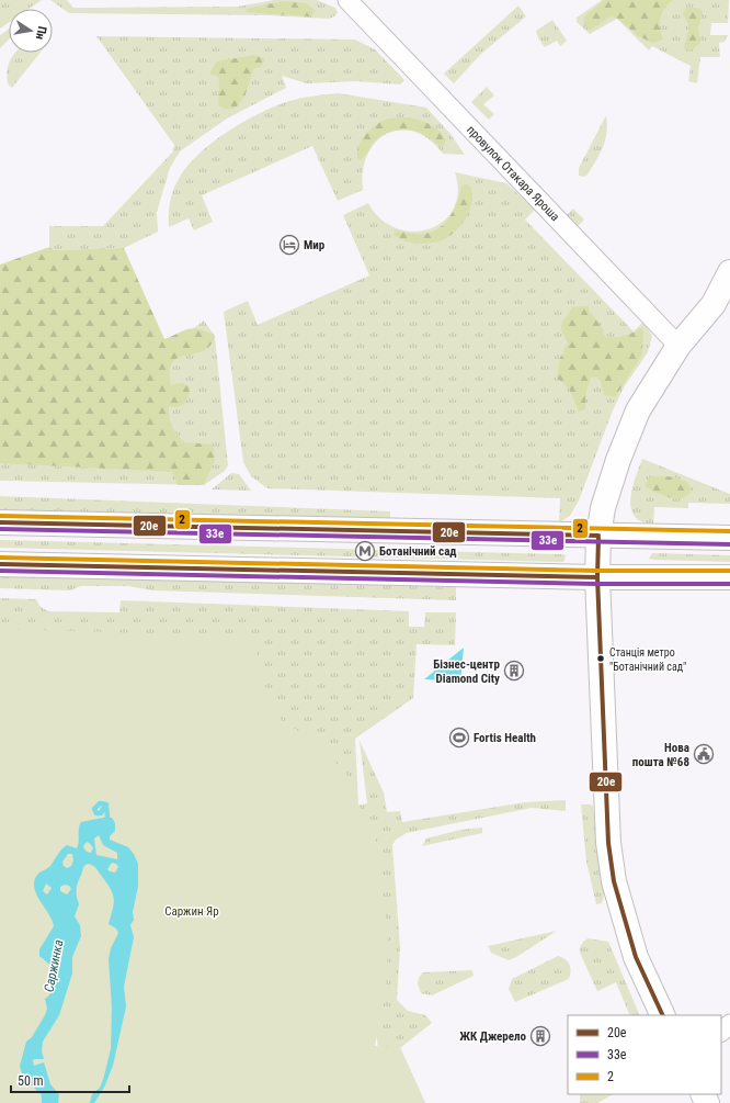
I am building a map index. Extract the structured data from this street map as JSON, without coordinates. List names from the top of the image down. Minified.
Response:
{"streets":{"street":["провулок Отакара Яроша"]},"water":["Саржинка"],"parks":["Саржин Яр"],"places":{"hotel":["Мир"],"metro station":["Ботанічний сад"],"other":["Станція метро \"Ботанічний сад\""],"building":["Бізнес-центр Diamond City","ЖК Джерело"],"sports":["Fortis Health"],"public building":["Нова пошта №68"]},"lines":["transit line 2","transit line 20е","transit line 33е"],"legend":["20е","33е","2"],"scale_bar":"50 m","north":"right"}
